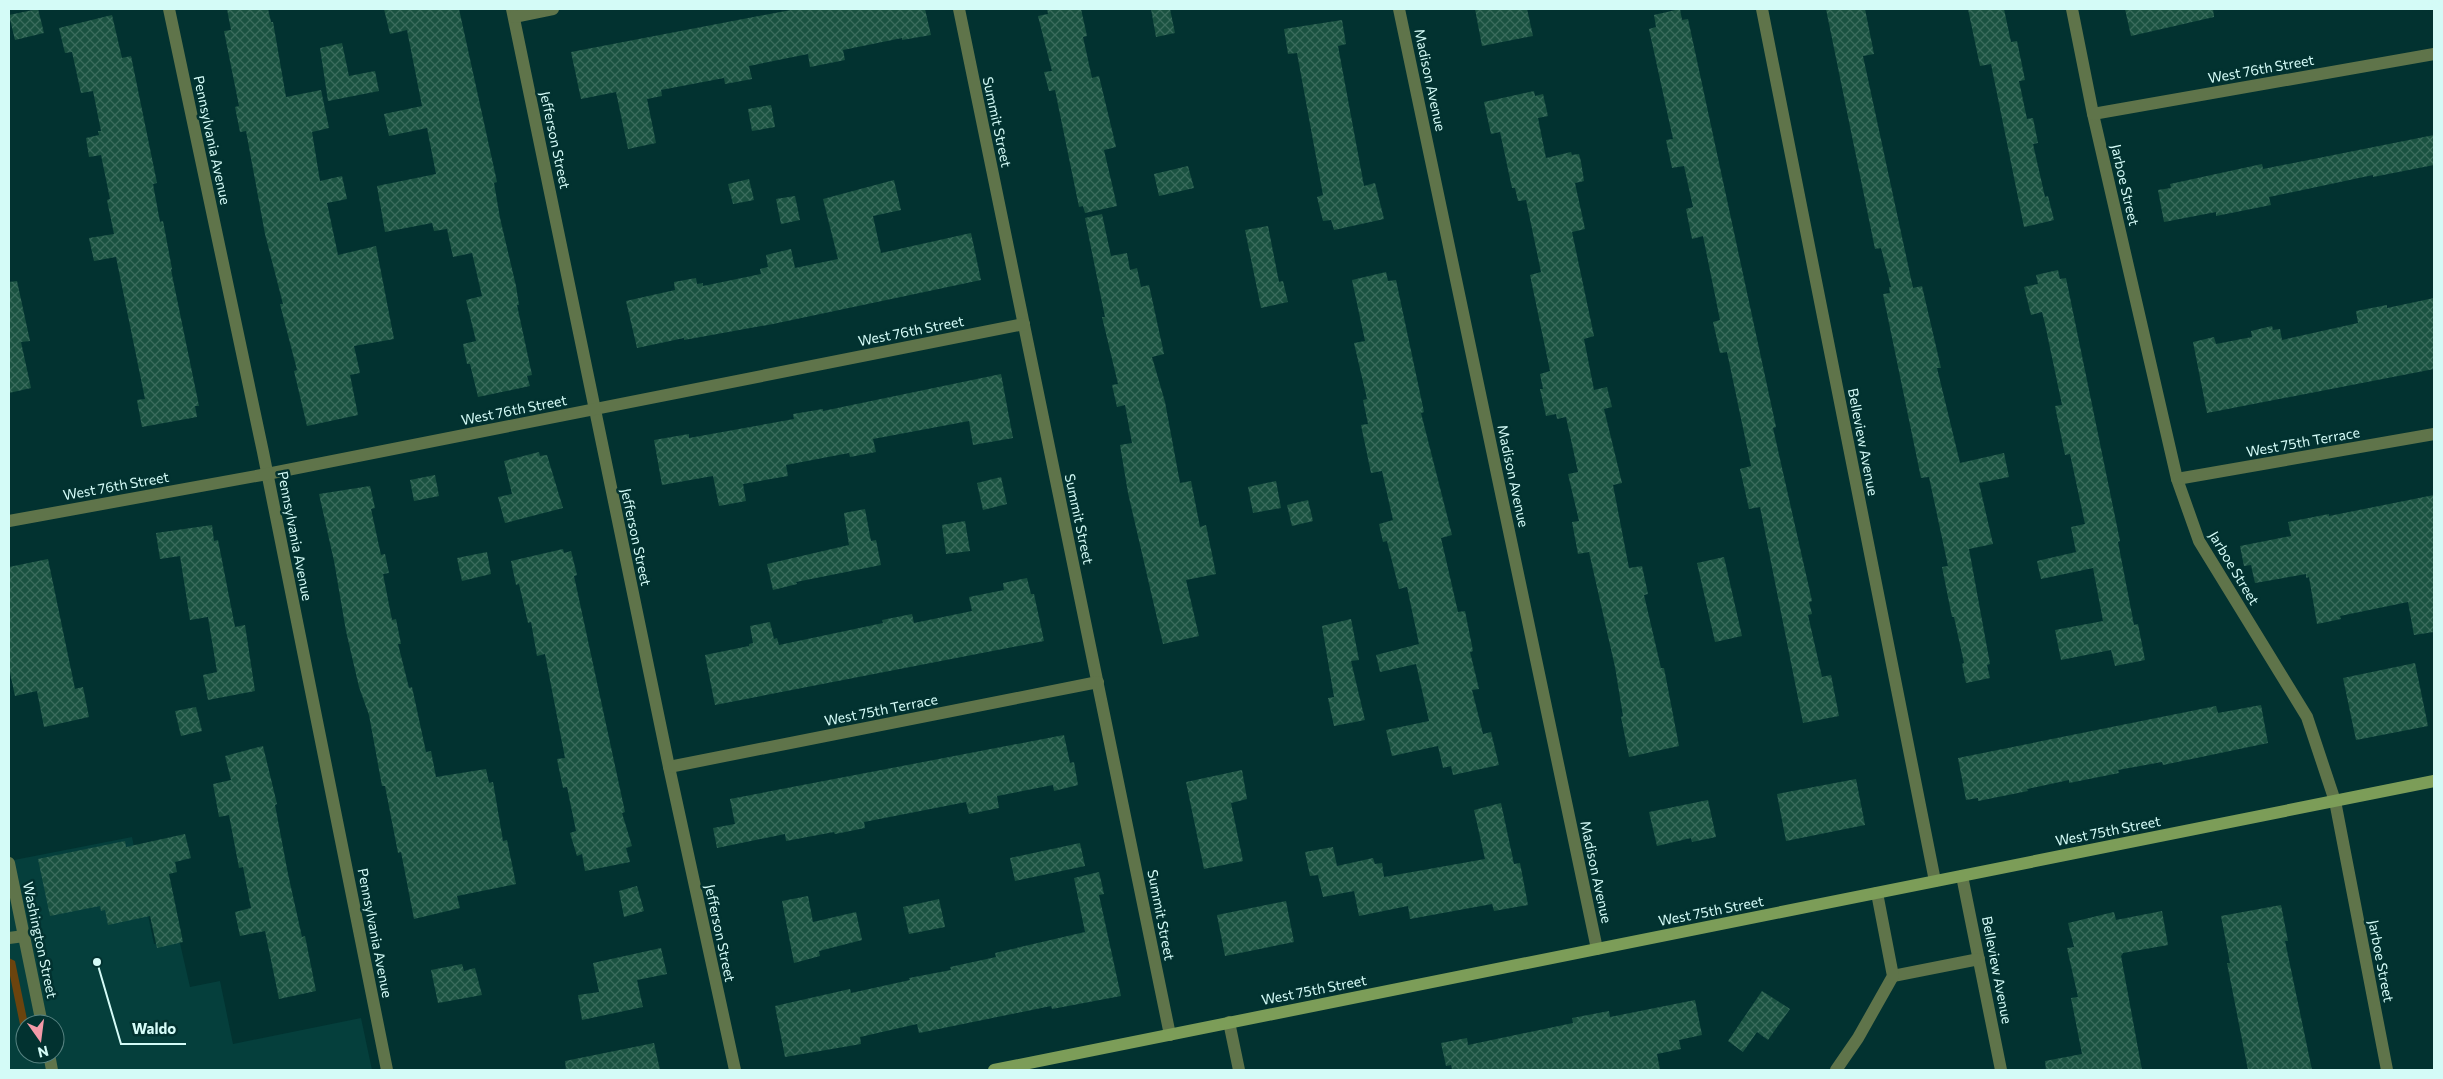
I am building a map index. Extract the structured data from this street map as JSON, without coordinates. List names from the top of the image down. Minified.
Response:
{"streets":{"main road":["West 75th Street"],"street":["West 76th Street","Madison Avenue","Summit Street","Pennsylvania Avenue","Jefferson Street","Jarboe Street","Belleview Avenue","West 75th Terrace","Washington Street"]},"crossings":[["West 76th Street","Summit Street"],["West 76th Street","Pennsylvania Avenue"],["West 76th Street","Jefferson Street"],["West 76th Street","Jarboe Street"],["Madison Avenue","West 75th Street"],["Summit Street","West 75th Terrace"],["Summit Street","West 75th Street"],["Jefferson Street","West 75th Terrace"],["Jarboe Street","West 75th Terrace"],["Jarboe Street","West 75th Street"],["Belleview Avenue","West 75th Street"]],"places":["Waldo"],"north":"bottom"}
